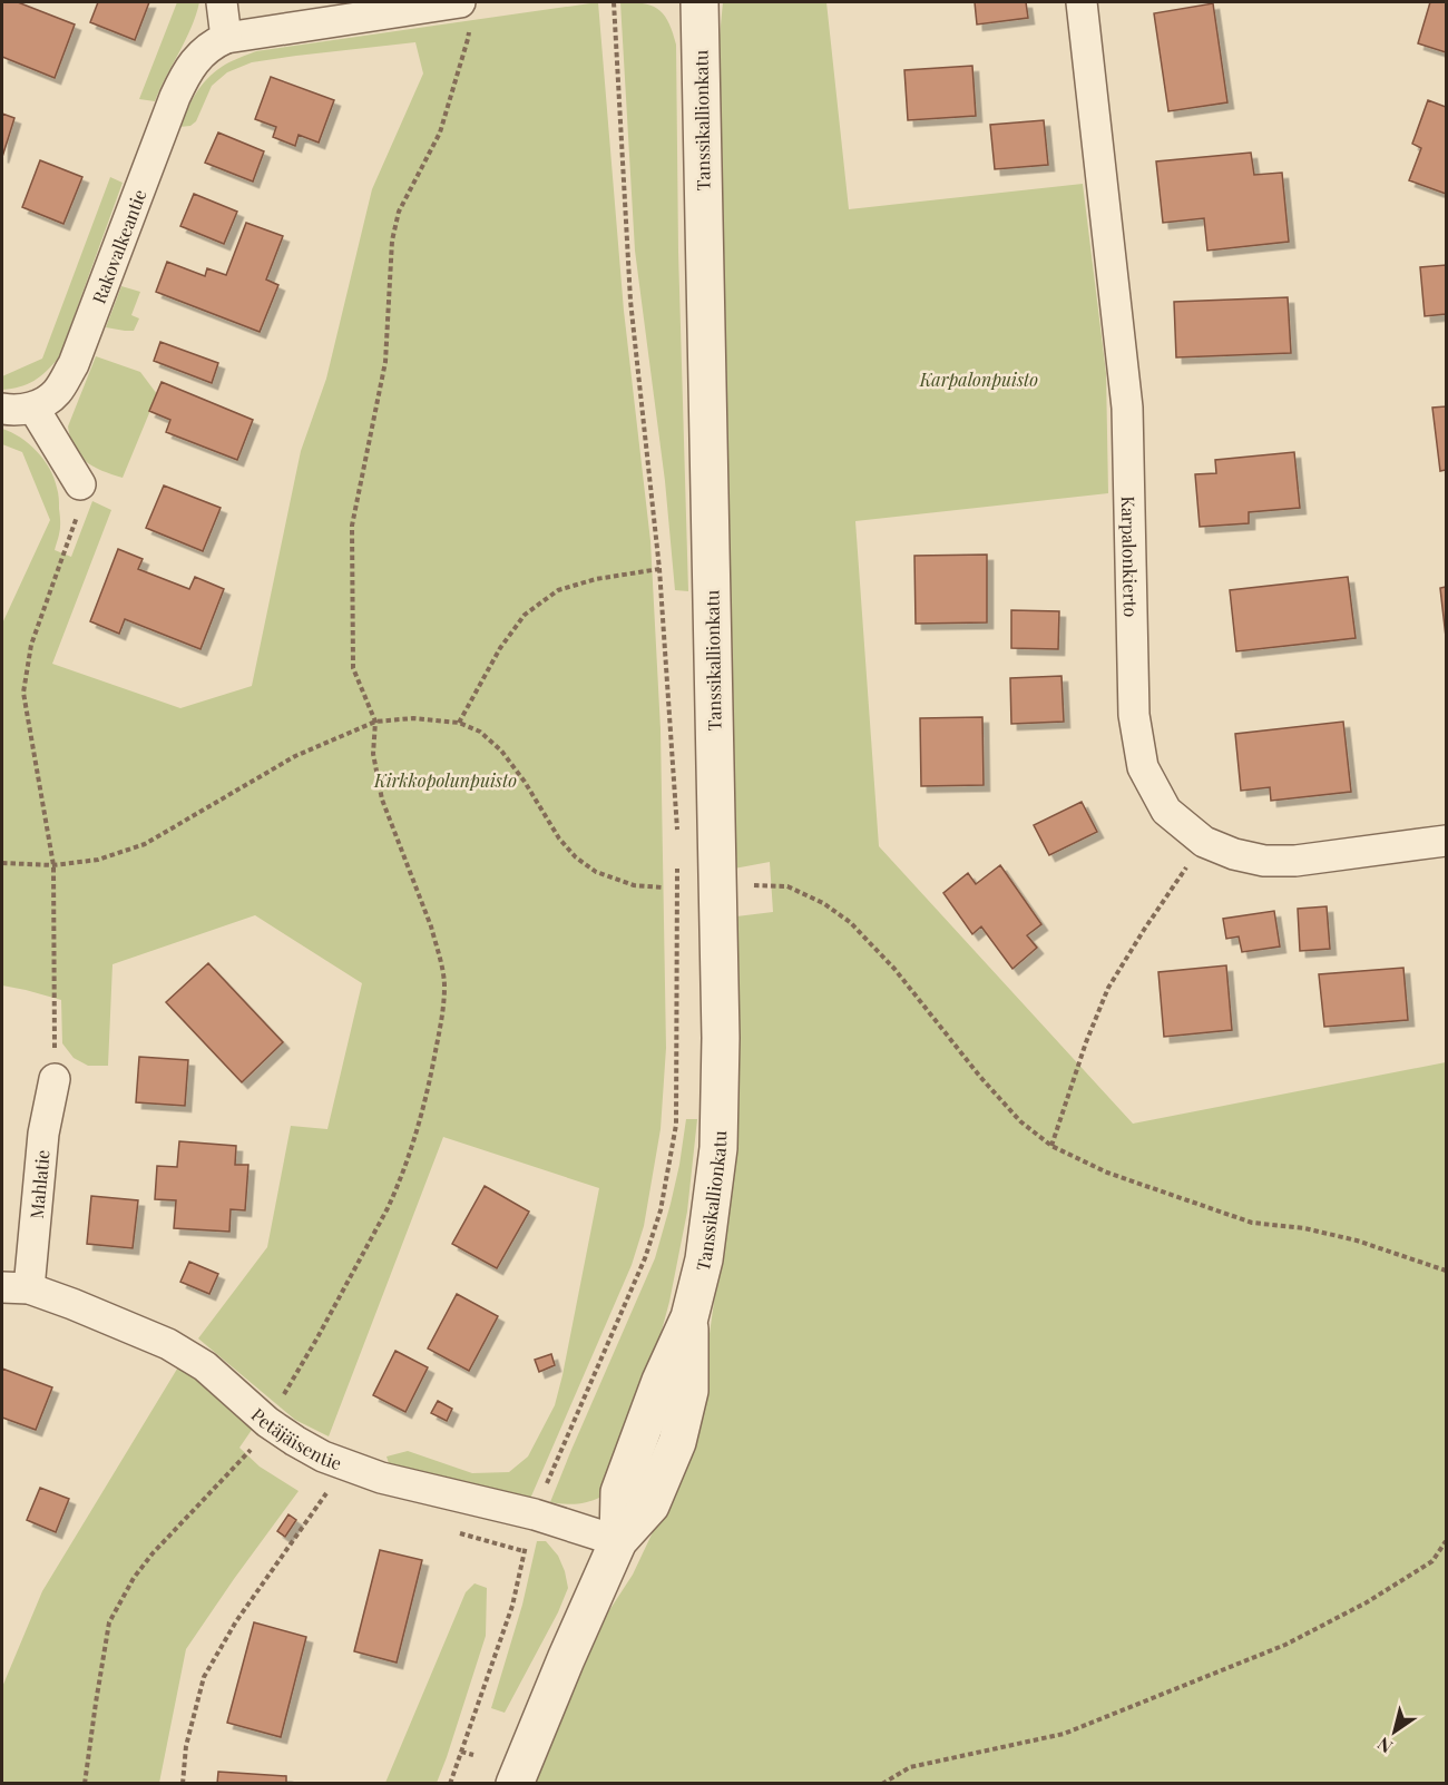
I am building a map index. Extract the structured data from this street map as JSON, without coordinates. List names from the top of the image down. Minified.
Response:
{"streets":{"street":["Tanssikallionkatu","Rakovalkeantie","Karpalonkierto","Mahlatie","Petäjäisentie"]},"crossings":[["Tanssikallionkatu","Petäjäisentie"],["Mahlatie","Petäjäisentie"]],"parks":["Karpalonpuisto","Kirkkopolunpuisto"],"north":"bottom left"}
